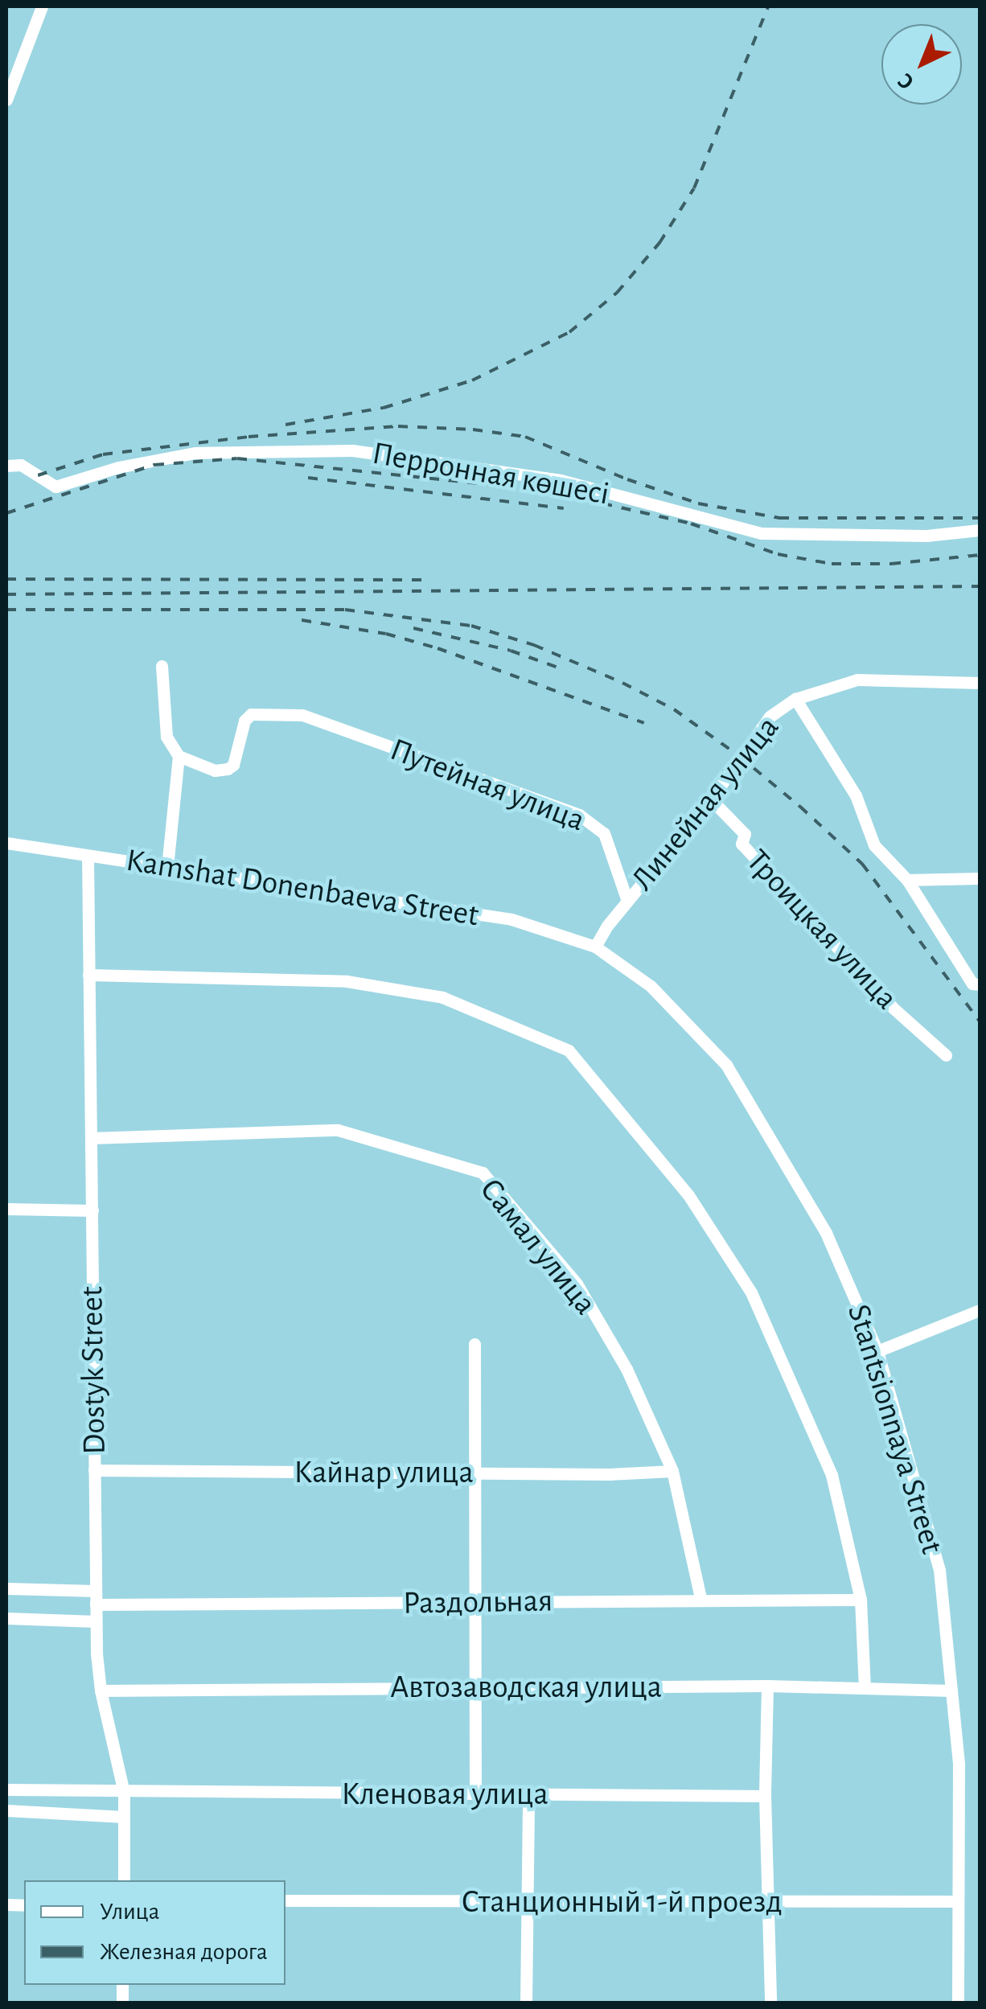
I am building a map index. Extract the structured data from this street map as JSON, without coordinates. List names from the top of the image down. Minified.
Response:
{"streets":{"street":["Перронная көшесі","Путейная улица","Линейная улица","Kamshat Donenbaeva Street","Троицкая улица","Самал улица","Dostyk Street","Stantsionnaya Street","Кайнар улица","Раздольная","Автозаводская улица","Кленовая улица","Станционный 1-й проезд"]},"crossings":[["Путейная улица","Линейная улица"],["Линейная улица","Kamshat Donenbaeva Street"],["Линейная улица","Троицкая улица"],["Линейная улица","Stantsionnaya Street"],["Kamshat Donenbaeva Street","Dostyk Street"],["Kamshat Donenbaeva Street","Stantsionnaya Street"],["Самал улица","Dostyk Street"],["Самал улица","Кайнар улица"],["Самал улица","Раздольная"],["Dostyk Street","Кайнар улица"],["Dostyk Street","Раздольная"],["Dostyk Street","Автозаводская улица"],["Dostyk Street","Кленовая улица"],["Stantsionnaya Street","Автозаводская улица"],["Stantsionnaya Street","Станционный 1-й проезд"]],"legend":["Улица","Железная дорога"],"north":"bottom left"}
